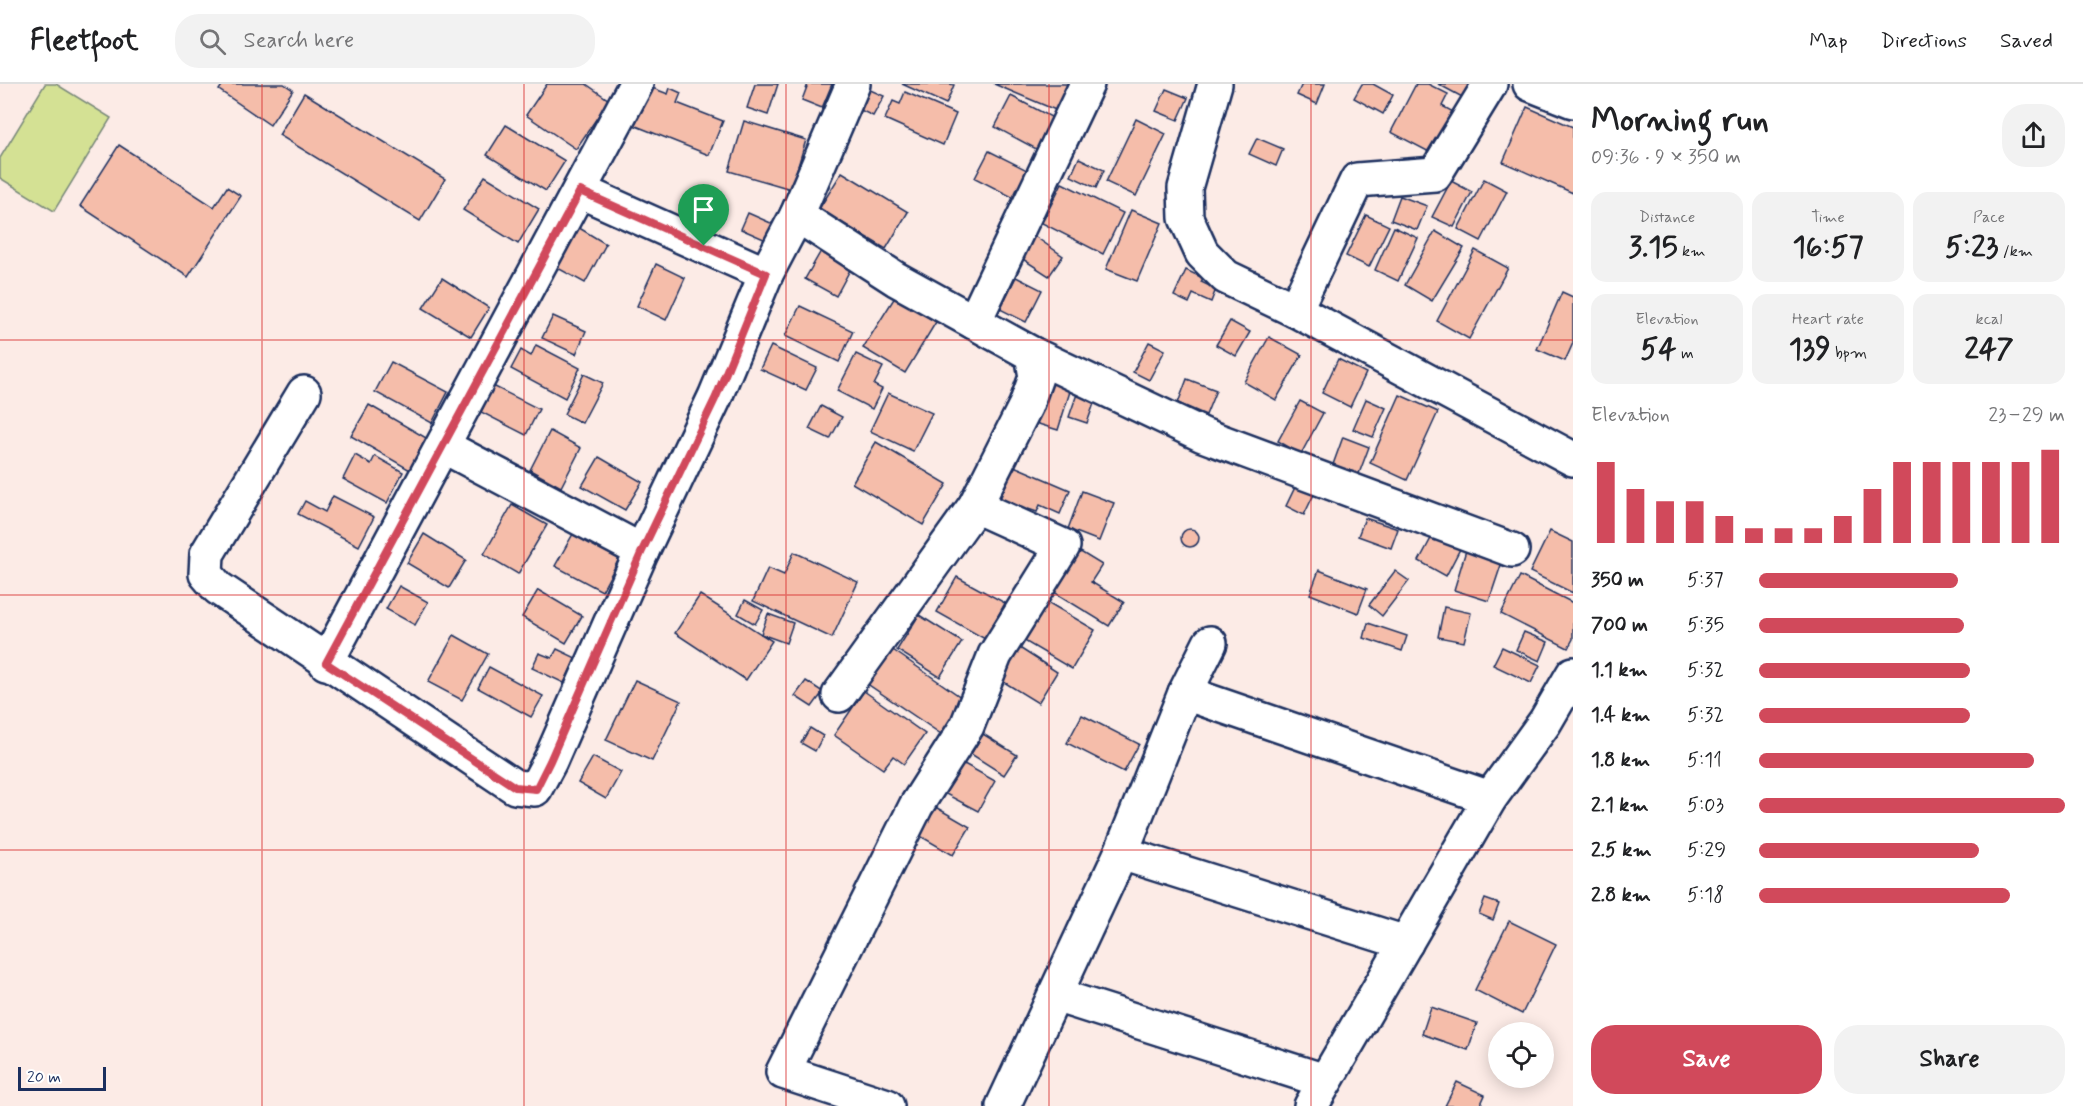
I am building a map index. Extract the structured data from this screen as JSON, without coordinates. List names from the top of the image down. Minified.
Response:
{"scale_bar":"20 m","page":{"header":"Fleetfoot","search":"Search here","nav":["Map","Directions","Saved"],"heading":["Morning run","09:36 · 9 × 350 m"],"stats":[["Distance","3.15 km"],["Time","16:57"],["Pace","5:23 /km"],["Elevation","54 m"],["Heart rate","139 bpm"],["kcal","247"]],"chart":["Elevation","23–29 m"],"list":[{"name":"350 m","note":"5:37"},{"name":"700 m","note":"5:35"},{"name":"1.1 km","note":"5:32"},{"name":"1.4 km","note":"5:32"},{"name":"1.8 km","note":"5:11"},{"name":"2.1 km","note":"5:03"},{"name":"2.5 km","note":"5:29"},{"name":"2.8 km","note":"5:18"}],"buttons":["Save","Share"],"scale":"20 m"}}
